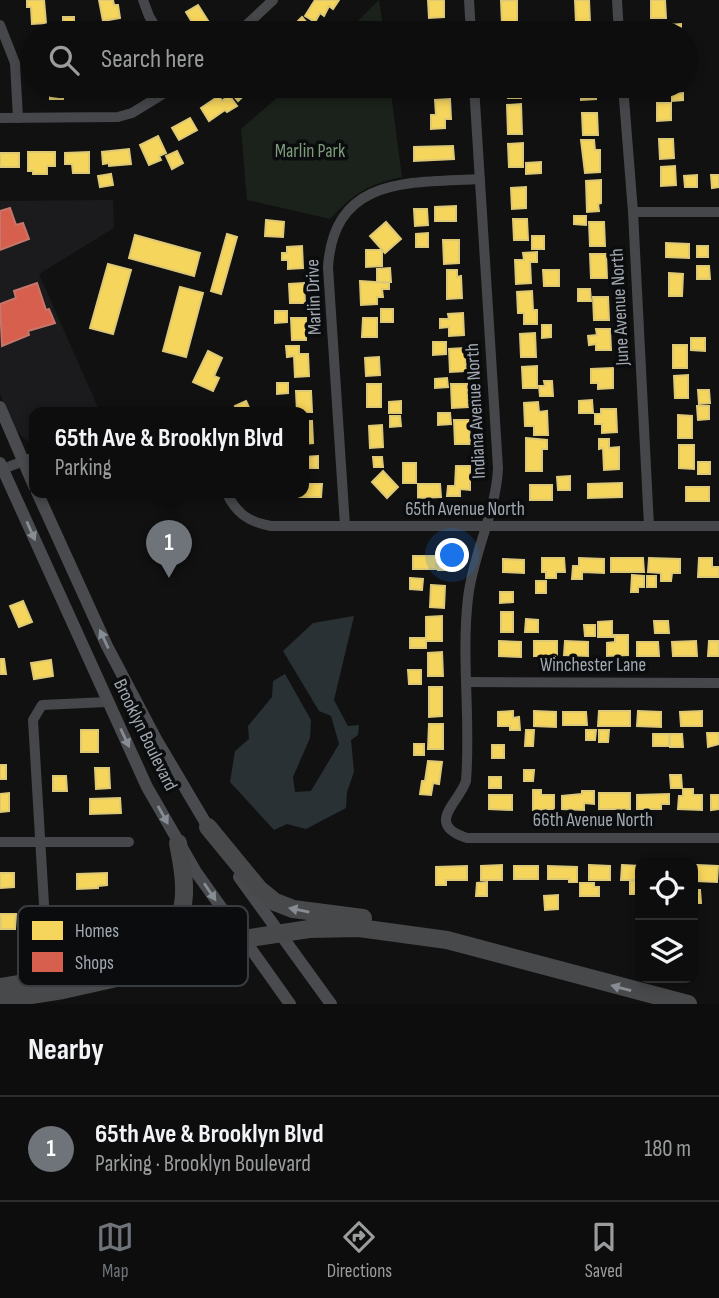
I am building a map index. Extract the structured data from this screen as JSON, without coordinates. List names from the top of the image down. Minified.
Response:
{"streets":{"main road":["Brooklyn Boulevard"],"street":["Marlin Drive","June Avenue North","Indiana Avenue North","65th Avenue North","Winchester Lane","66th Avenue North"]},"crossings":[["Marlin Drive","Indiana Avenue North"],["Marlin Drive","65th Avenue North"],["June Avenue North","65th Avenue North"],["Indiana Avenue North","65th Avenue North"],["Indiana Avenue North","Winchester Lane"],["Indiana Avenue North","66th Avenue North"]],"parks":["Marlin Park"],"legend":["Homes","Shops"],"page":{"search":"Search here","popup":["65th Ave & Brooklyn Blvd","Parking"],"pins":"1","heading":"Nearby","list":[{"mark":"1","name":"65th Ave & Brooklyn Blvd","note":"Parking · Brooklyn Boulevard","value":"180 m"}],"nav":["Map","Directions","Saved"]}}
